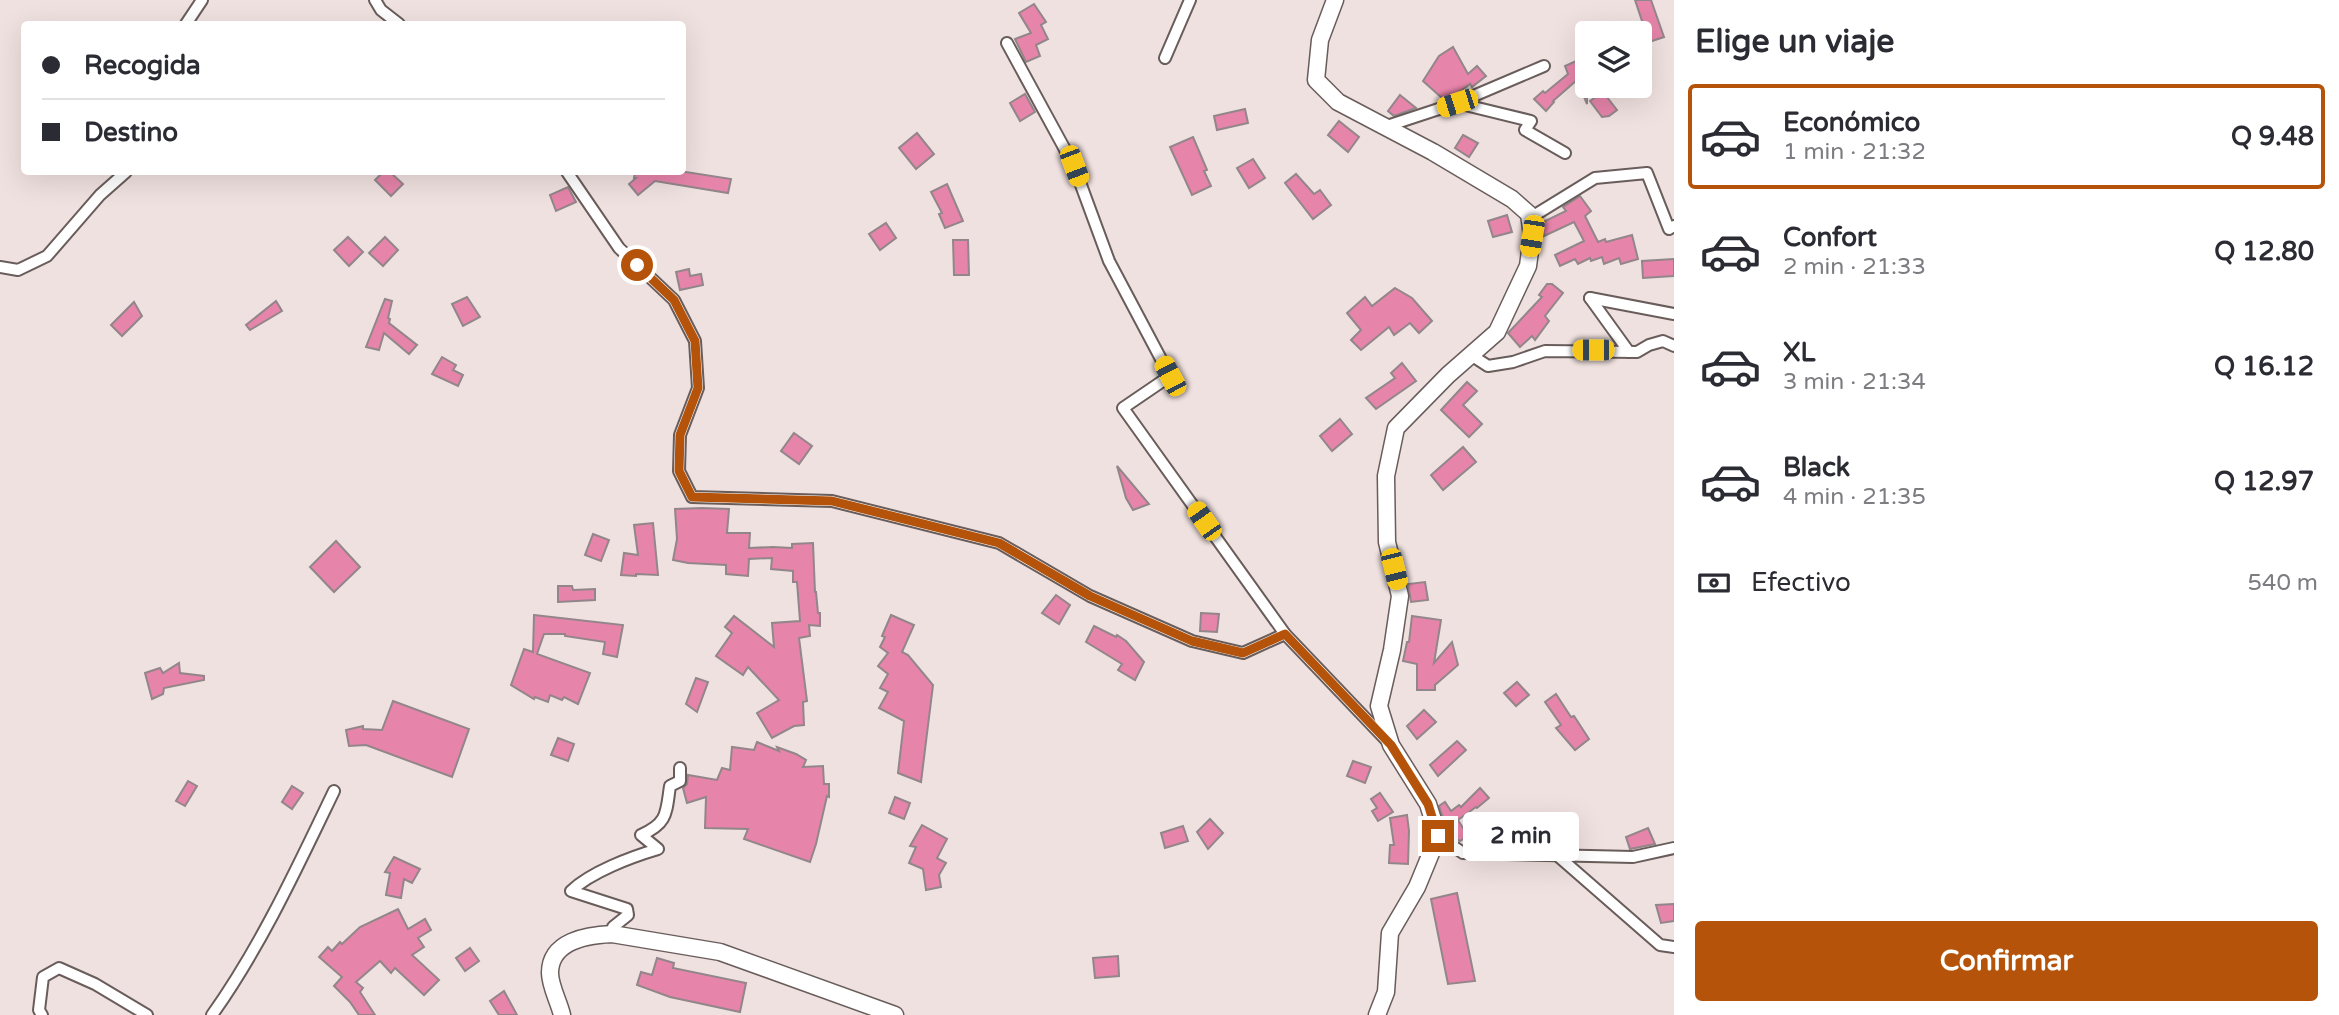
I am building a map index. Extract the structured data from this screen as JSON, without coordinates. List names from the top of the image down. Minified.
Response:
{"page":{"heading":"Elige un viaje","banner":["Recogida","Destino"],"list":[{"name":"Económico","note":"1 min · 21:32","value":"Q 9.48"},{"name":"Confort","note":"2 min · 21:33","value":"Q 12.80"},{"name":"XL","note":"3 min · 21:34","value":"Q 16.12"},{"name":"Black","note":"4 min · 21:35","value":"Q 12.97"}],"pay":["Efectivo","540 m"],"bubble":"2 min","buttons":"Confirmar"}}
